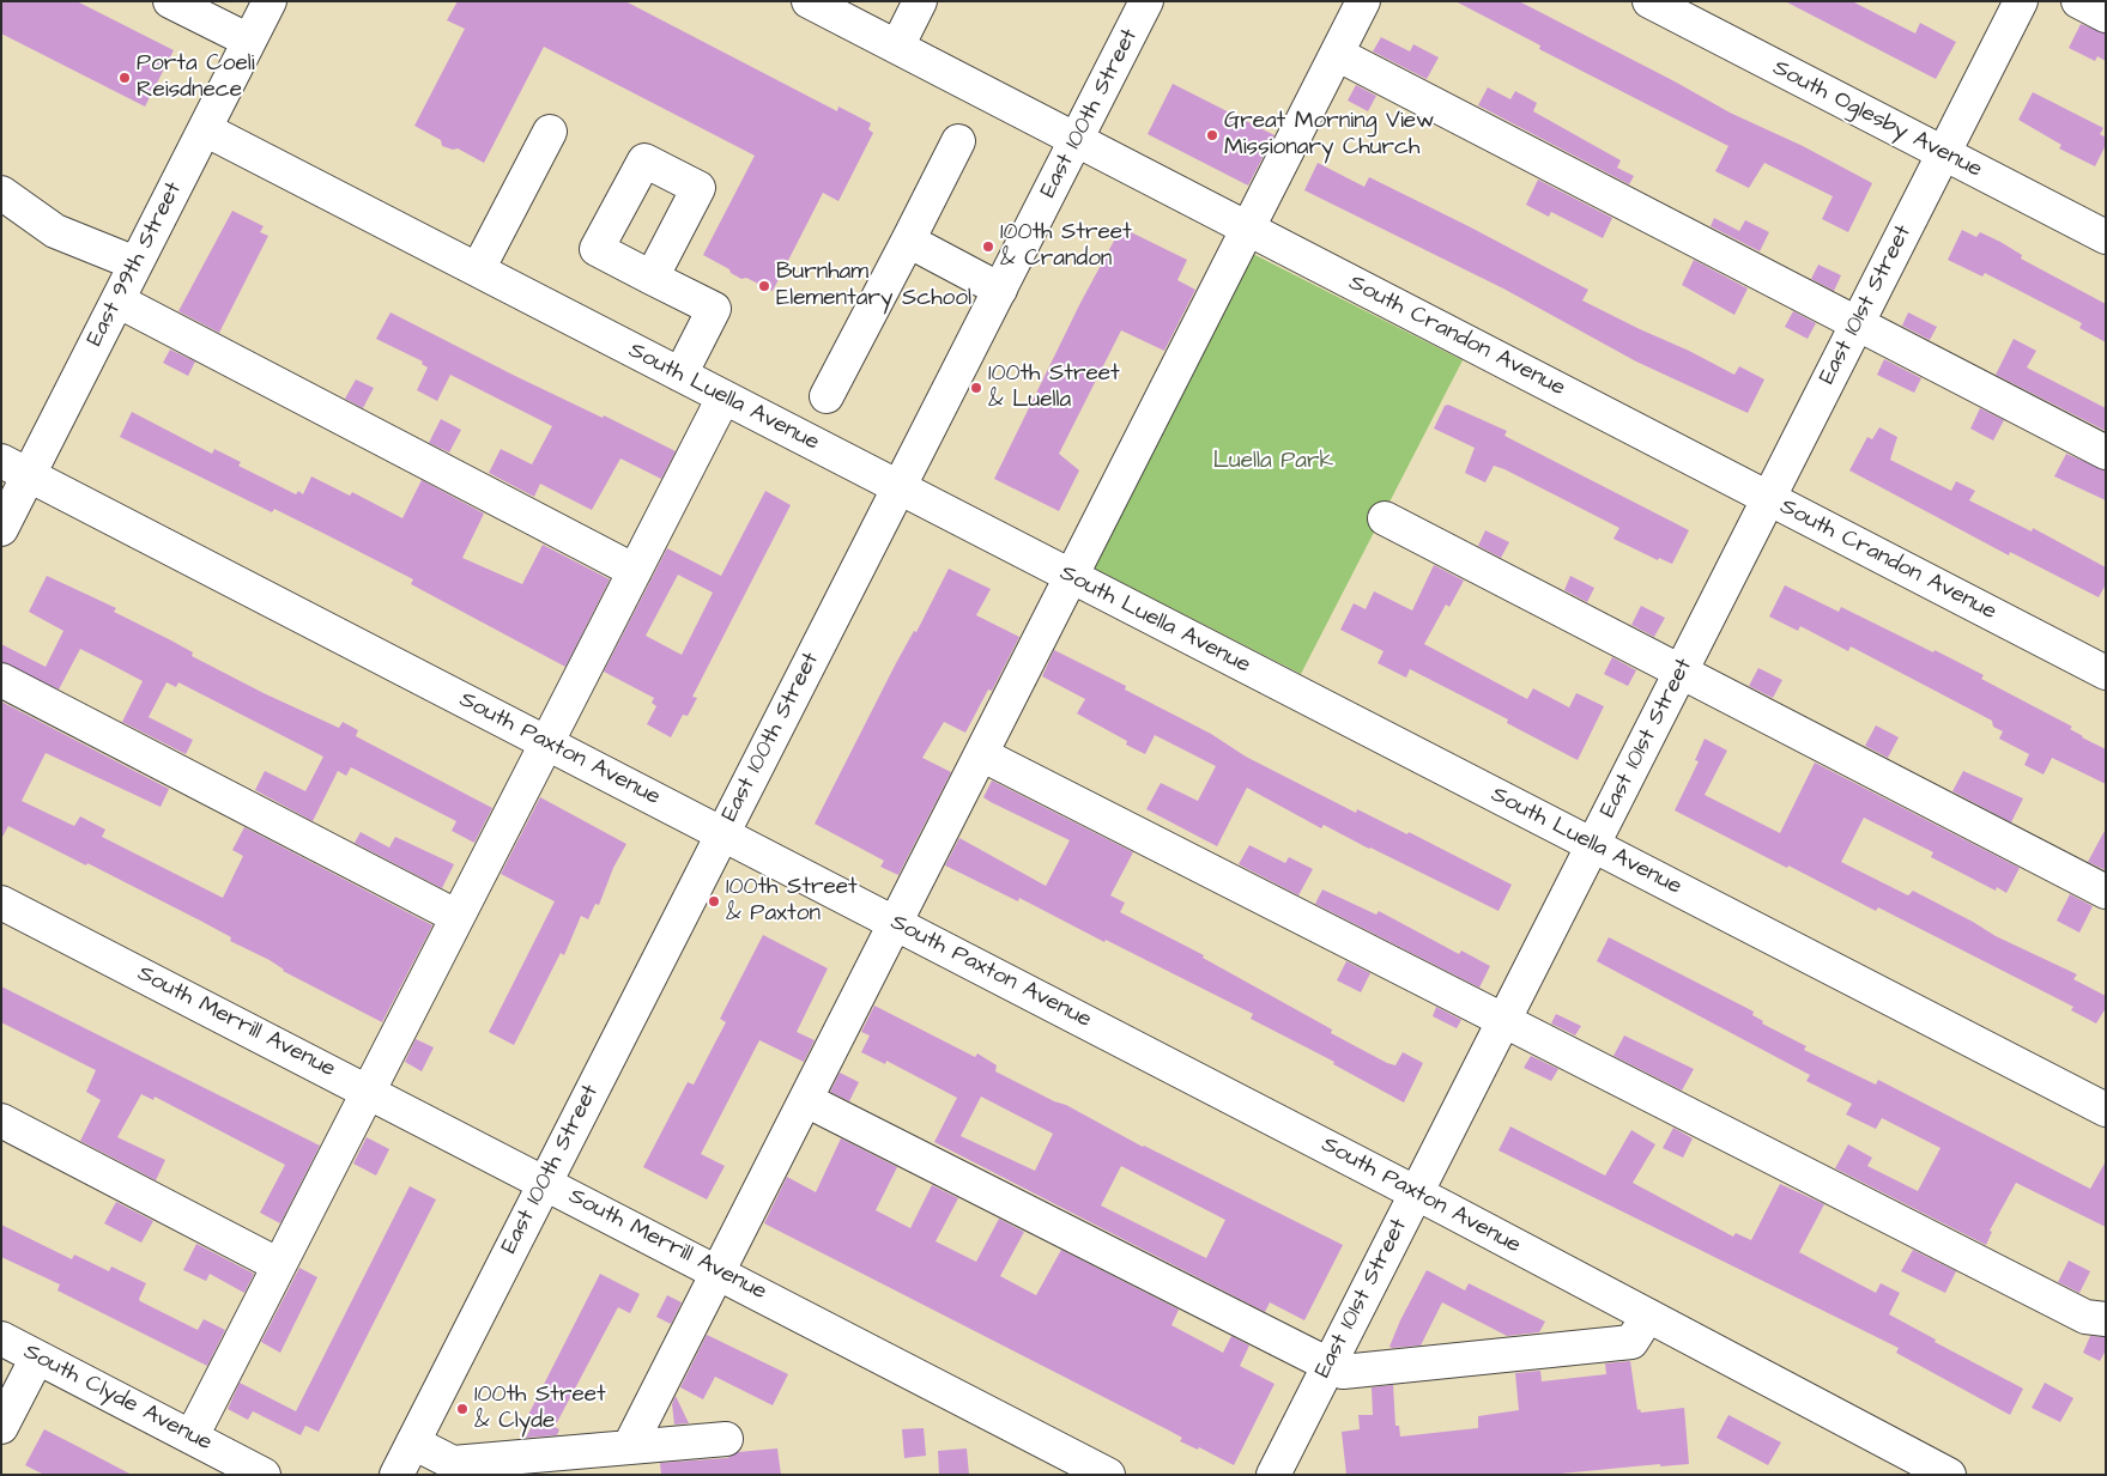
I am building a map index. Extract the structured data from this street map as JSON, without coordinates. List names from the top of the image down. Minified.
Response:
{"streets":{"street":["East 100th Street","South Oglesby Avenue","East 99th Street","East 101st Street","South Crandon Avenue","South Luella Avenue","South Paxton Avenue","South Merrill Avenue","South Clyde Avenue"]},"crossings":[["East 100th Street","South Crandon Avenue"],["East 100th Street","South Luella Avenue"],["East 100th Street","South Paxton Avenue"],["East 100th Street","South Merrill Avenue"],["South Oglesby Avenue","East 101st Street"],["East 99th Street","South Luella Avenue"],["East 99th Street","South Paxton Avenue"],["East 101st Street","South Crandon Avenue"],["East 101st Street","South Luella Avenue"],["East 101st Street","South Paxton Avenue"]],"parks":["Luella Park"],"places":["Porta Coeli Reisdnece","Great Morning View Missionary Church","100th Street & Crandon","Burnham Elementary School","100th Street & Luella","100th Street & Paxton","100th Street & Clyde"]}
